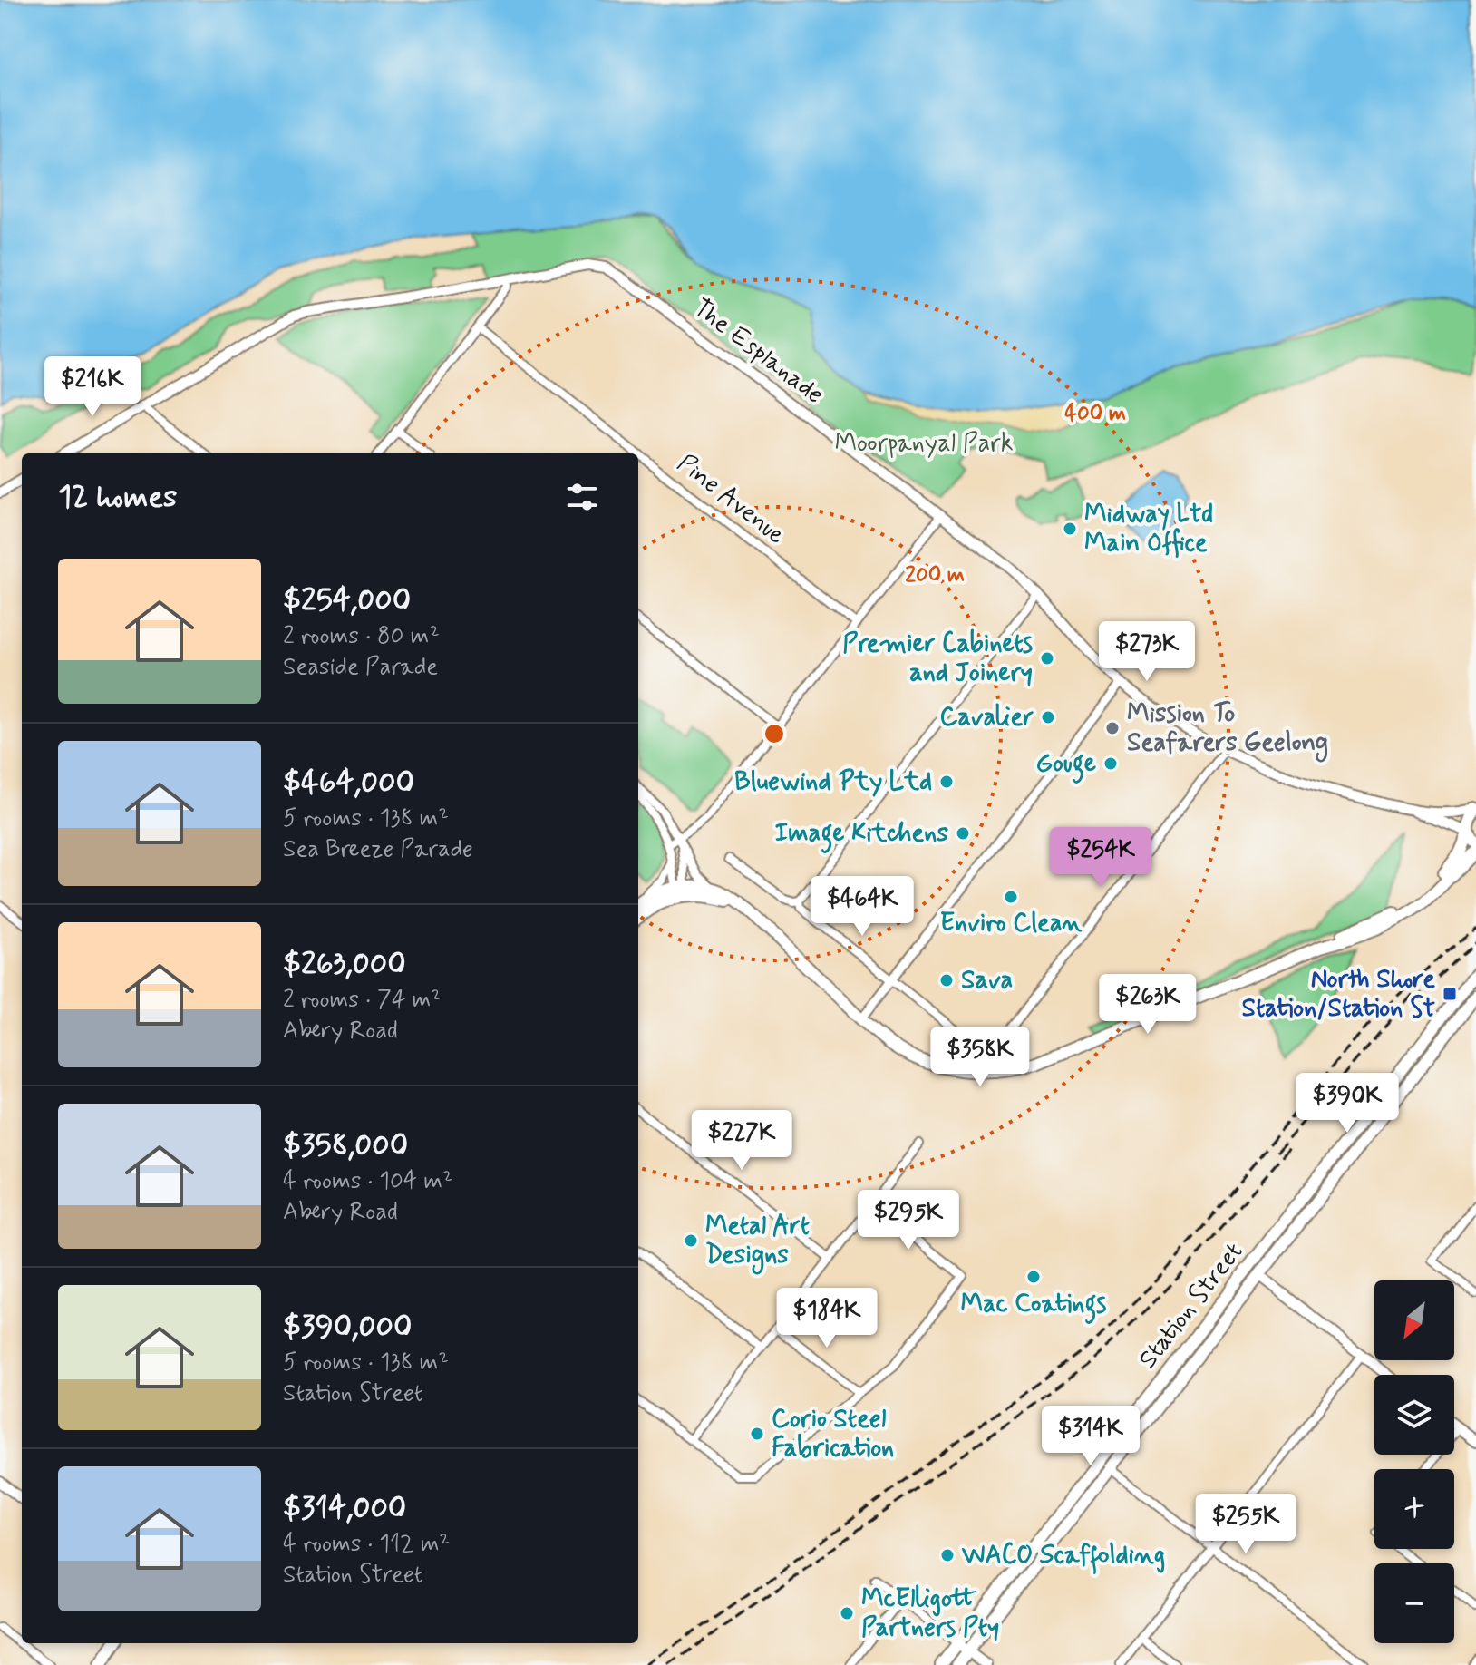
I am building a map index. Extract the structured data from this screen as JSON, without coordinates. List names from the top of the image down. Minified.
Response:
{"streets":{"main road":["Station Street"],"street":["The Esplanade","Pine Avenue"]},"parks":["Moorpanyal Park"],"places":{"other":["Midway Ltd Main Office","Premier Cabinets and Joinery","Cavalier","Mission To Seafarers Geelong","Gouge","Bluewind Pty Ltd","Image Kitchens","Enviro Clean","Sava","Metal Art Designs","Mac Coatings","Corio Steel Fabrication","WACO Scaffolding","McElligott Partners Pty"],"transit":["North Shore Station/Station St"]},"north":"bottom left","page":{"price":["$216K","$273K","$254K","$464K","$263K","$358K","$390K","$227K","$295K","$184K","$314K","$255K"],"heading":"12 homes","list":[{"name":"$254,000","note":"2 rooms · 80 m² · Seaside Parade"},{"name":"$464,000","note":"5 rooms · 138 m² · Sea Breeze Parade"},{"name":"$263,000","note":"2 rooms · 74 m² · Abery Road"},{"name":"$358,000","note":"4 rooms · 104 m² · Abery Road"},{"name":"$390,000","note":"5 rooms · 138 m² · Station Street"},{"name":"$314,000","note":"4 rooms · 112 m² · Station Street"}],"map_buttons":["+","−"]},"rings":["400 m","200 m"]}
